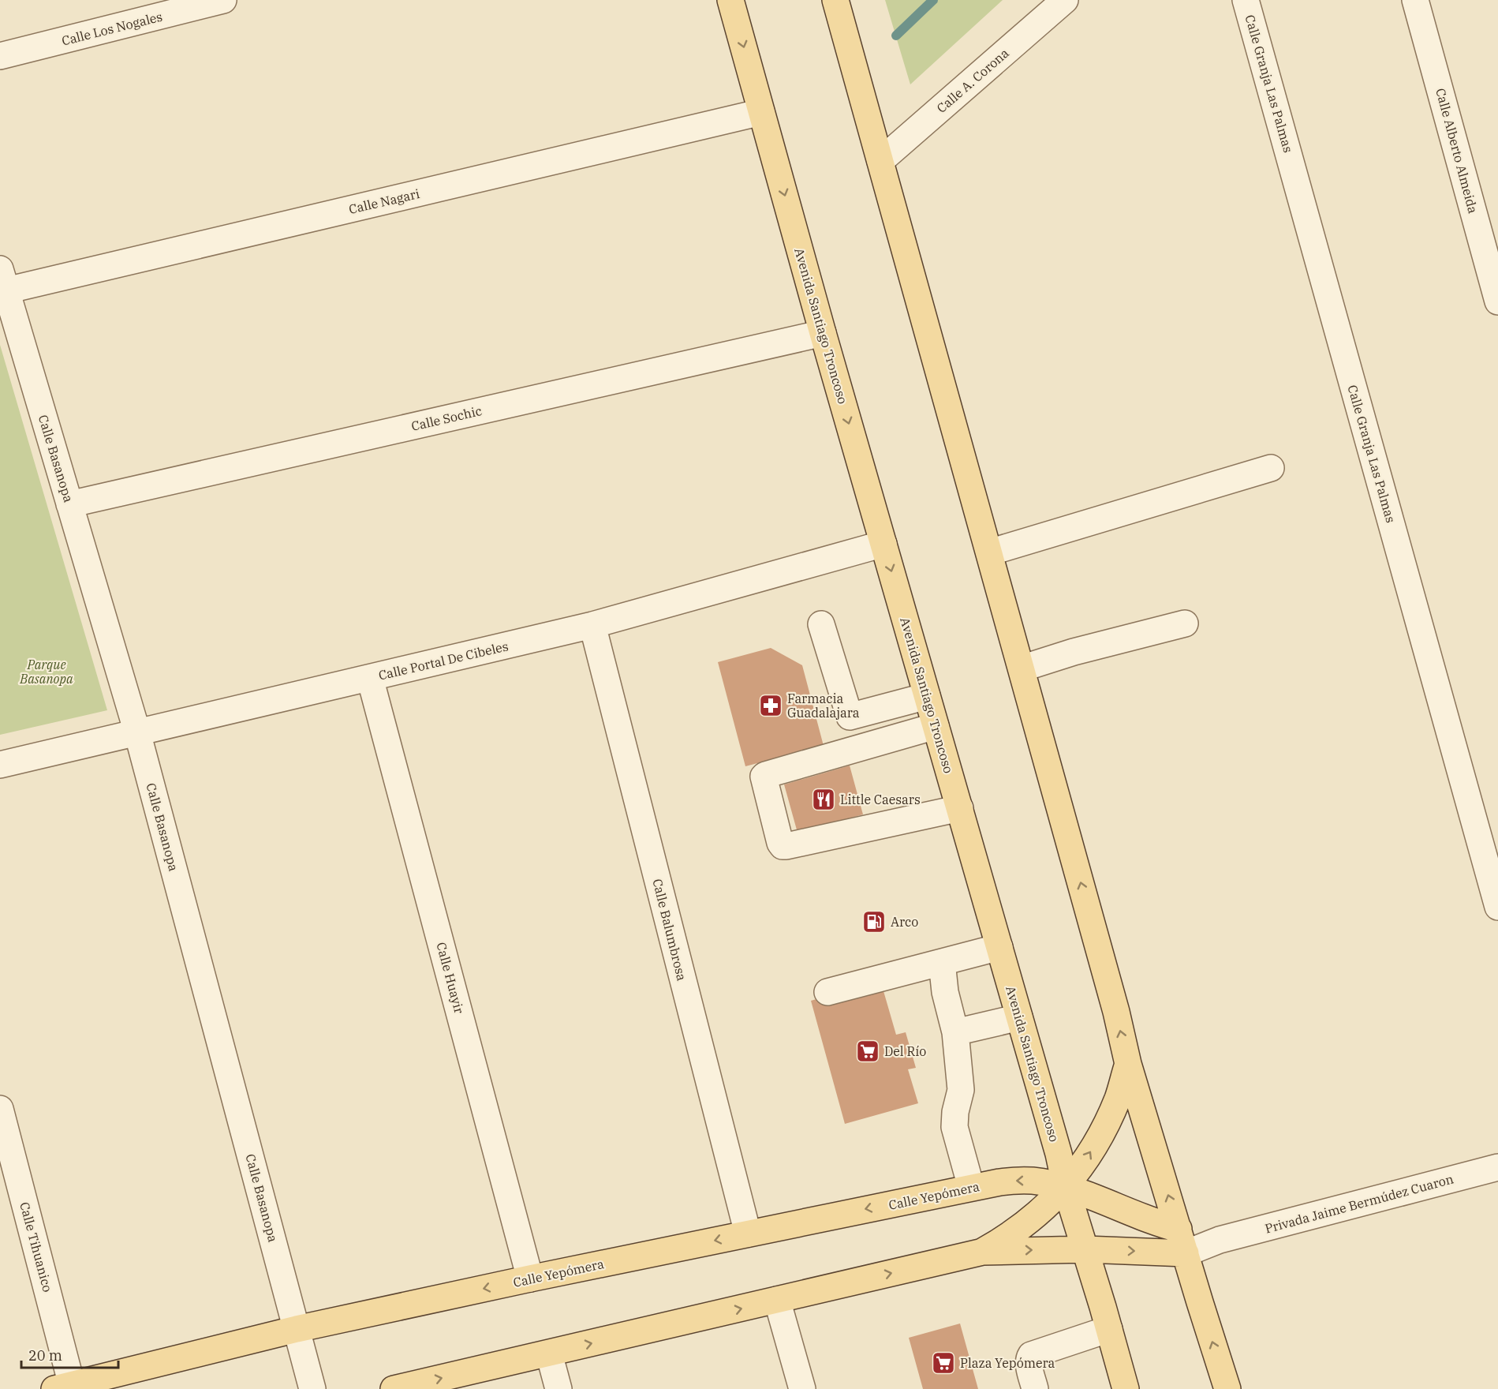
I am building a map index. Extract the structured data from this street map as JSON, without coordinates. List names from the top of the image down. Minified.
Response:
{"streets":{"main road":["Avenida Santiago Troncoso","Calle Yepómera"],"street":["Calle Los Nogales","Calle A. Corona","Calle Granja Las Palmas","Calle Alberto Almeida","Calle Nagari","Calle Sochic","Calle Basanopa","Calle Portal De Cibeles","Calle Balumbrosa","Calle Huayir","Privada Jaime Bermúdez Cuaron","Calle Tihuanico"]},"crossings":[["Calle Nagari","Avenida Santiago Troncoso"],["Calle Nagari","Calle Basanopa"],["Avenida Santiago Troncoso","Calle Sochic"],["Avenida Santiago Troncoso","Calle Portal De Cibeles"],["Avenida Santiago Troncoso","Calle Yepómera"],["Calle Sochic","Calle Basanopa"],["Calle Basanopa","Calle Portal De Cibeles"],["Calle Basanopa","Calle Yepómera"],["Calle Portal De Cibeles","Calle Balumbrosa"],["Calle Portal De Cibeles","Calle Huayir"],["Calle Balumbrosa","Calle Yepómera"],["Calle Huayir","Calle Yepómera"],["Calle Yepómera","Privada Jaime Bermúdez Cuaron"],["Calle Yepómera","Calle Tihuanico"]],"parks":["Parque Basanopa"],"places":{"pharmacy":["Farmacia Guadalajara"],"restaurant":["Little Caesars"],"fuel station":["Arco"],"supermarket":["Del Río","Plaza Yepómera"]},"scale_bar":"20 m"}
